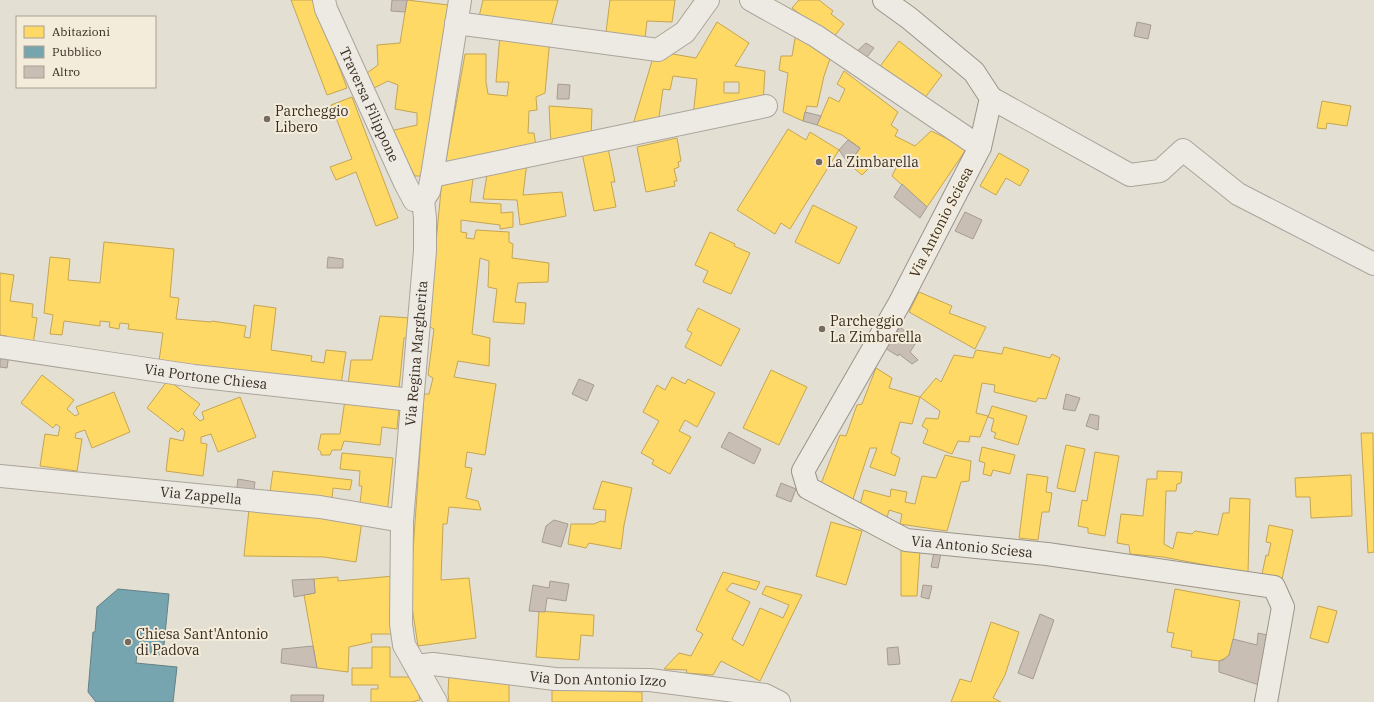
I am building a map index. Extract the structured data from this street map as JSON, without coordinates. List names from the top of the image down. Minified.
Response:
{"streets":{"street":["Traversa Filippone","Via Antonio Sciesa","Via Regina Margherita","Via Portone Chiesa","Via Zappella","Via Don Antonio Izzo"]},"crossings":[["Traversa Filippone","Via Regina Margherita"],["Via Regina Margherita","Via Portone Chiesa"],["Via Regina Margherita","Via Zappella"],["Via Regina Margherita","Via Don Antonio Izzo"]],"places":["Parcheggio Libero","La Zimbarella","Parcheggio La Zimbarella","Chiesa Sant'Antonio di Padova"],"legend":["Abitazioni","Pubblico","Altro"]}
